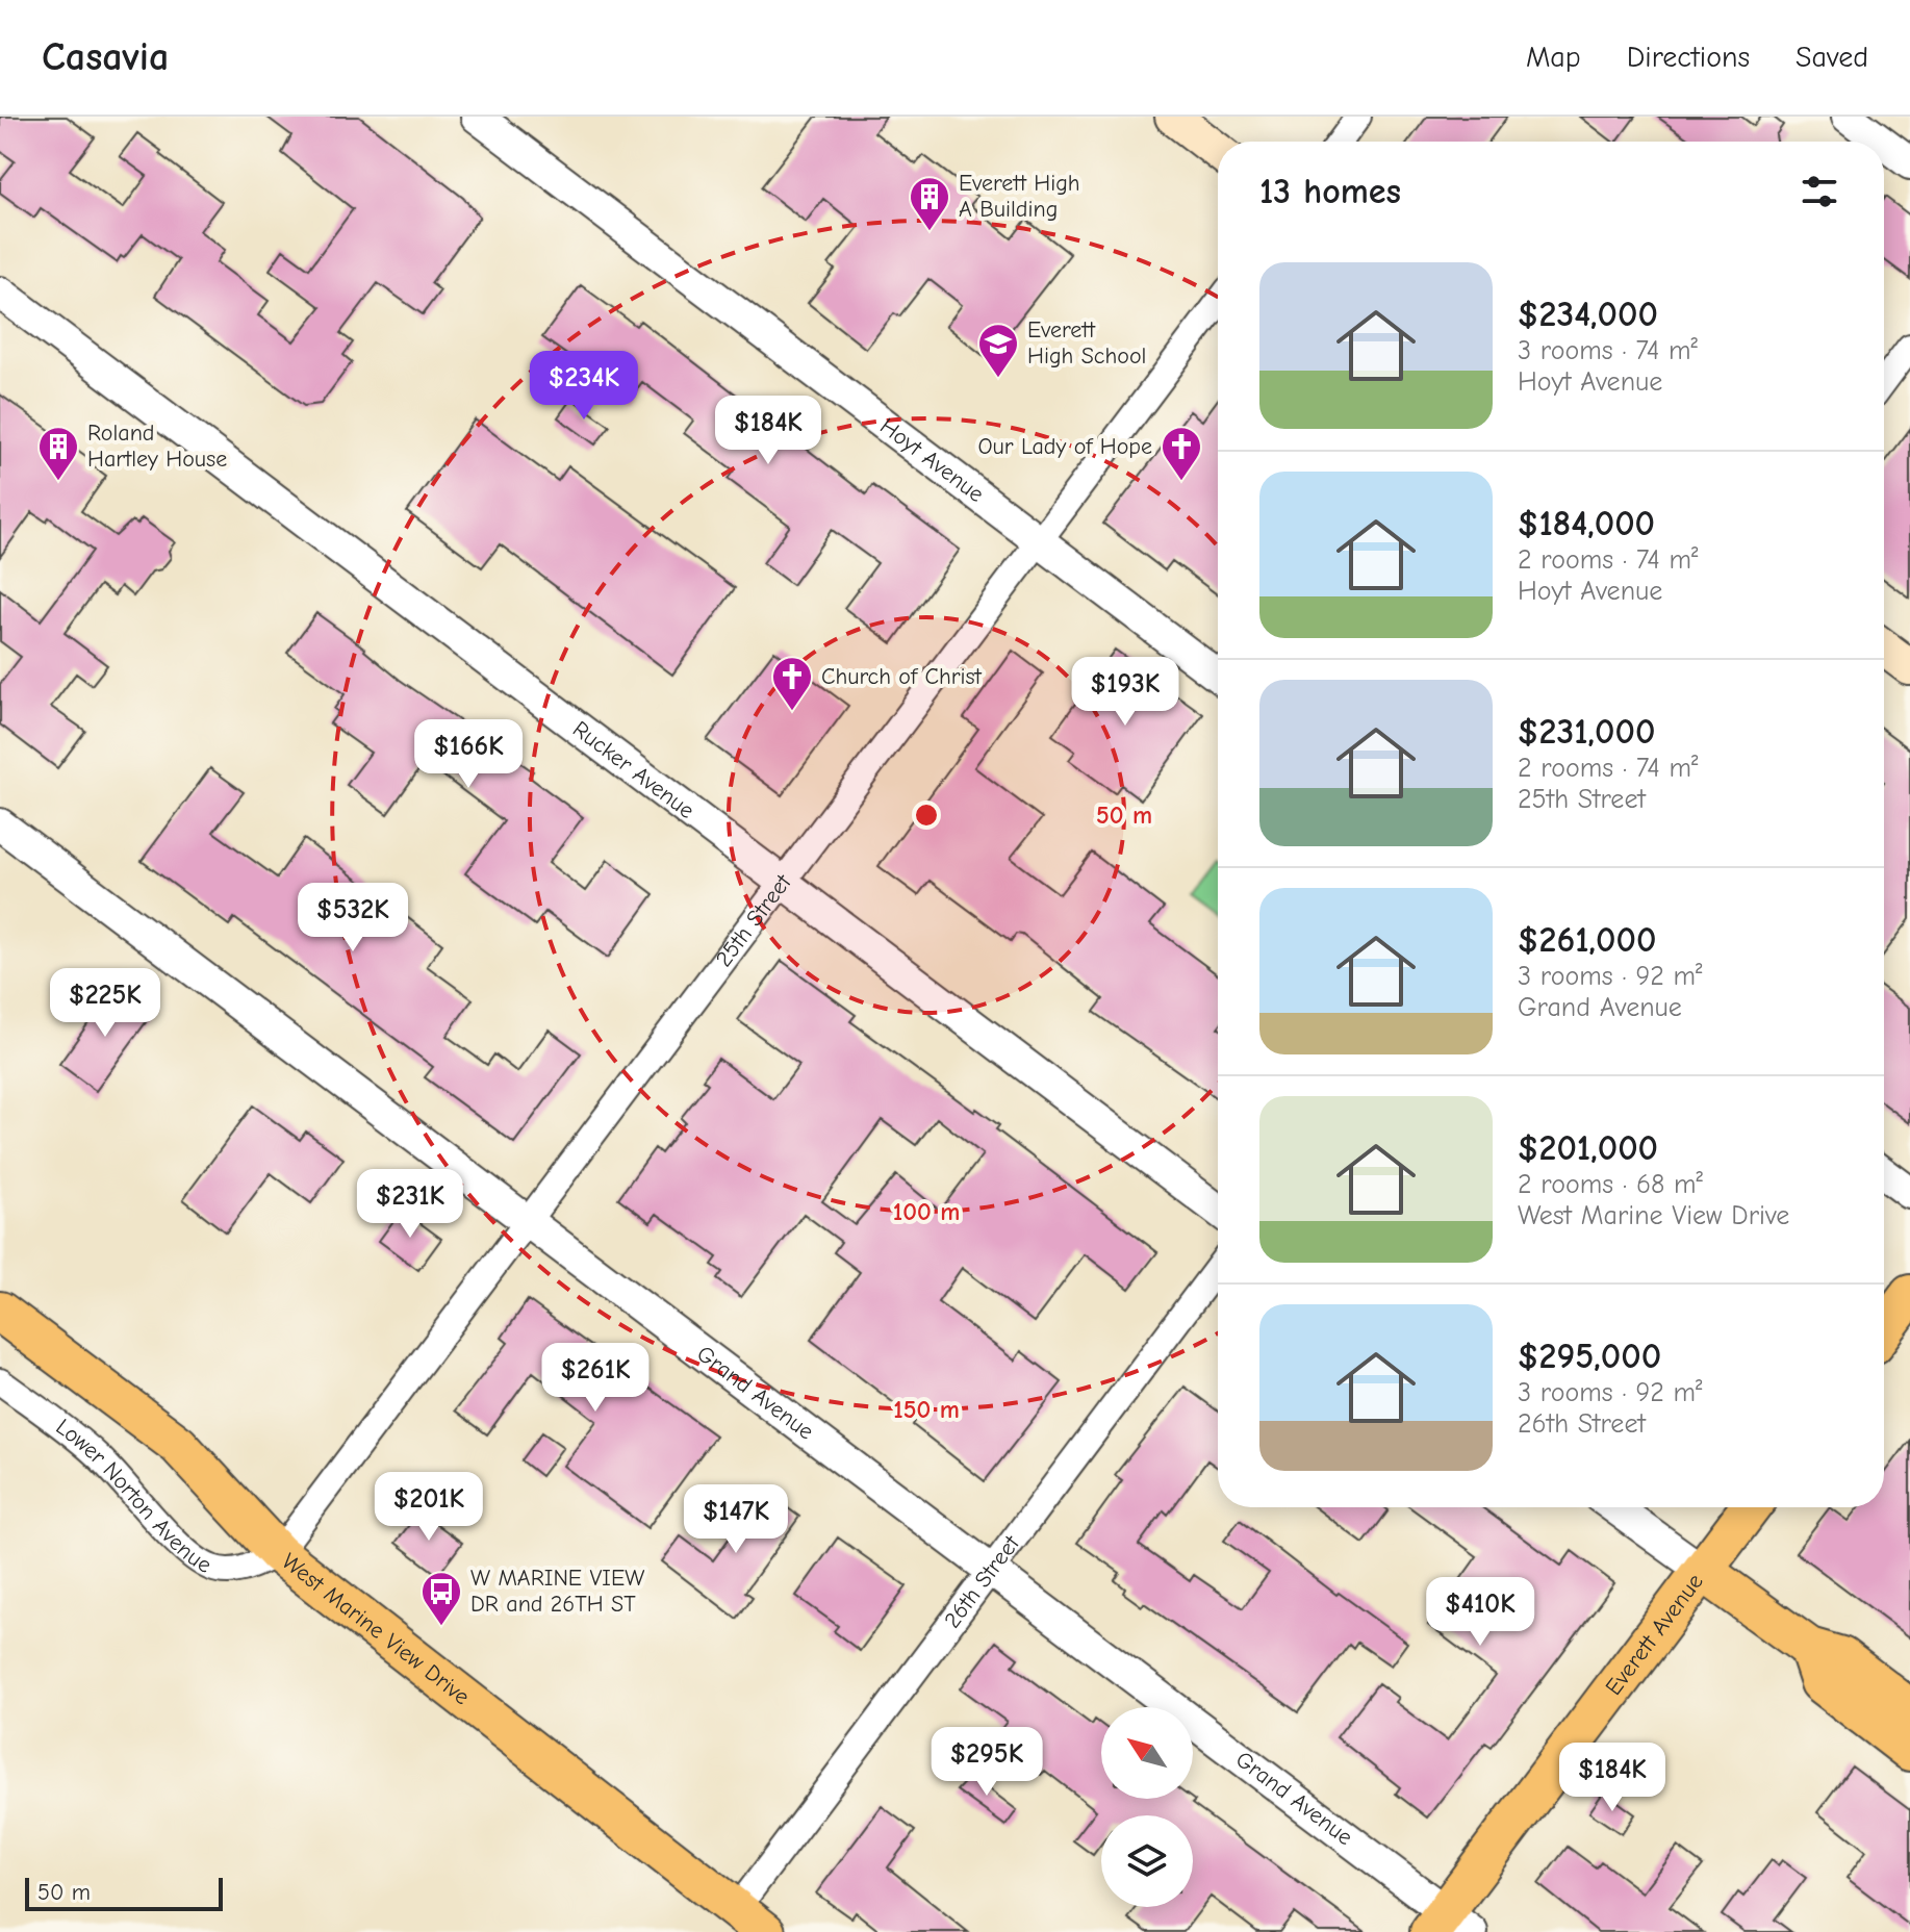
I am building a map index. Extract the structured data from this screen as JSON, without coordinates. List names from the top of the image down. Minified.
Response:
{"streets":{"main road":["West Marine View Drive","Everett Avenue"],"street":["Hoyt Avenue","Rucker Avenue","25th Street","Grand Avenue","Lower Norton Avenue","26th Street"]},"crossings":[["Hoyt Avenue","25th Street"],["Rucker Avenue","25th Street"],["25th Street","Grand Avenue"],["25th Street","Lower Norton Avenue"],["25th Street","West Marine View Drive"],["Grand Avenue","26th Street"],["Grand Avenue","Everett Avenue"],["Lower Norton Avenue","West Marine View Drive"],["26th Street","West Marine View Drive"]],"places":{"building":["Everett High A Building","Roland Hartley House"],"school or university":["Everett High School"],"church":["Our Lady of Hope","Church of Christ"],"bus stop":["W MARINE VIEW DR and 26TH ST"]},"scale_bar":"50 m","north":"top left","page":{"header":"Casavia","nav":["Map","Directions","Saved"],"heading":"13 homes","list":[{"name":"$234,000","note":"3 rooms · 74 m² · Hoyt Avenue"},{"name":"$184,000","note":"2 rooms · 74 m² · Hoyt Avenue"},{"name":"$231,000","note":"2 rooms · 74 m² · 25th Street"},{"name":"$261,000","note":"3 rooms · 92 m² · Grand Avenue"},{"name":"$201,000","note":"2 rooms · 68 m² · West Marine View Drive"},{"name":"$295,000","note":"3 rooms · 92 m² · 26th Street"}],"price":["$234K","$184K","$193K","$166K","$532K","$225K","$231K","$261K","$201K","$147K","$410K","$295K","$184K"],"scale":"50 m"},"rings":["50 m","100 m","150 m"]}
